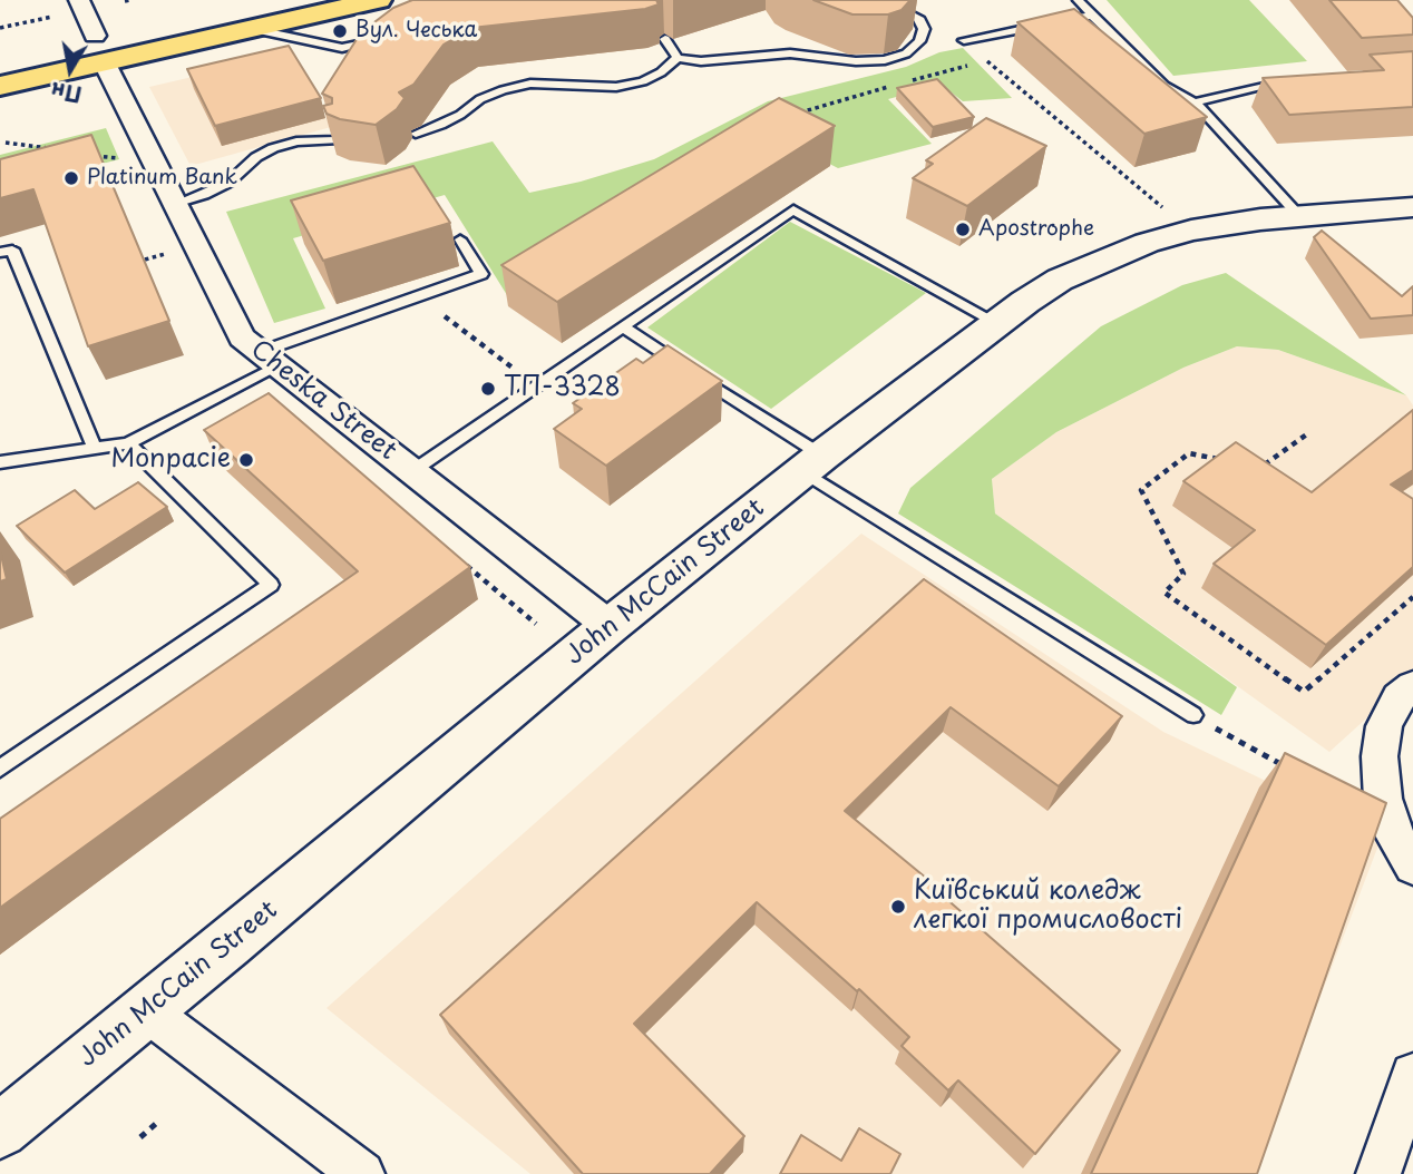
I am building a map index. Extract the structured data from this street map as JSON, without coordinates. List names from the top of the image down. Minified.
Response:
{"streets":{"street":["Cheska Street","John McCain Street"]},"crossings":[["Cheska Street","John McCain Street"]],"places":["Вул. Чеська","Platinum Bank","Apostrophe","ТП-3328","Monpacie","Київський коледж легкої промисловості"],"north":"bottom"}
